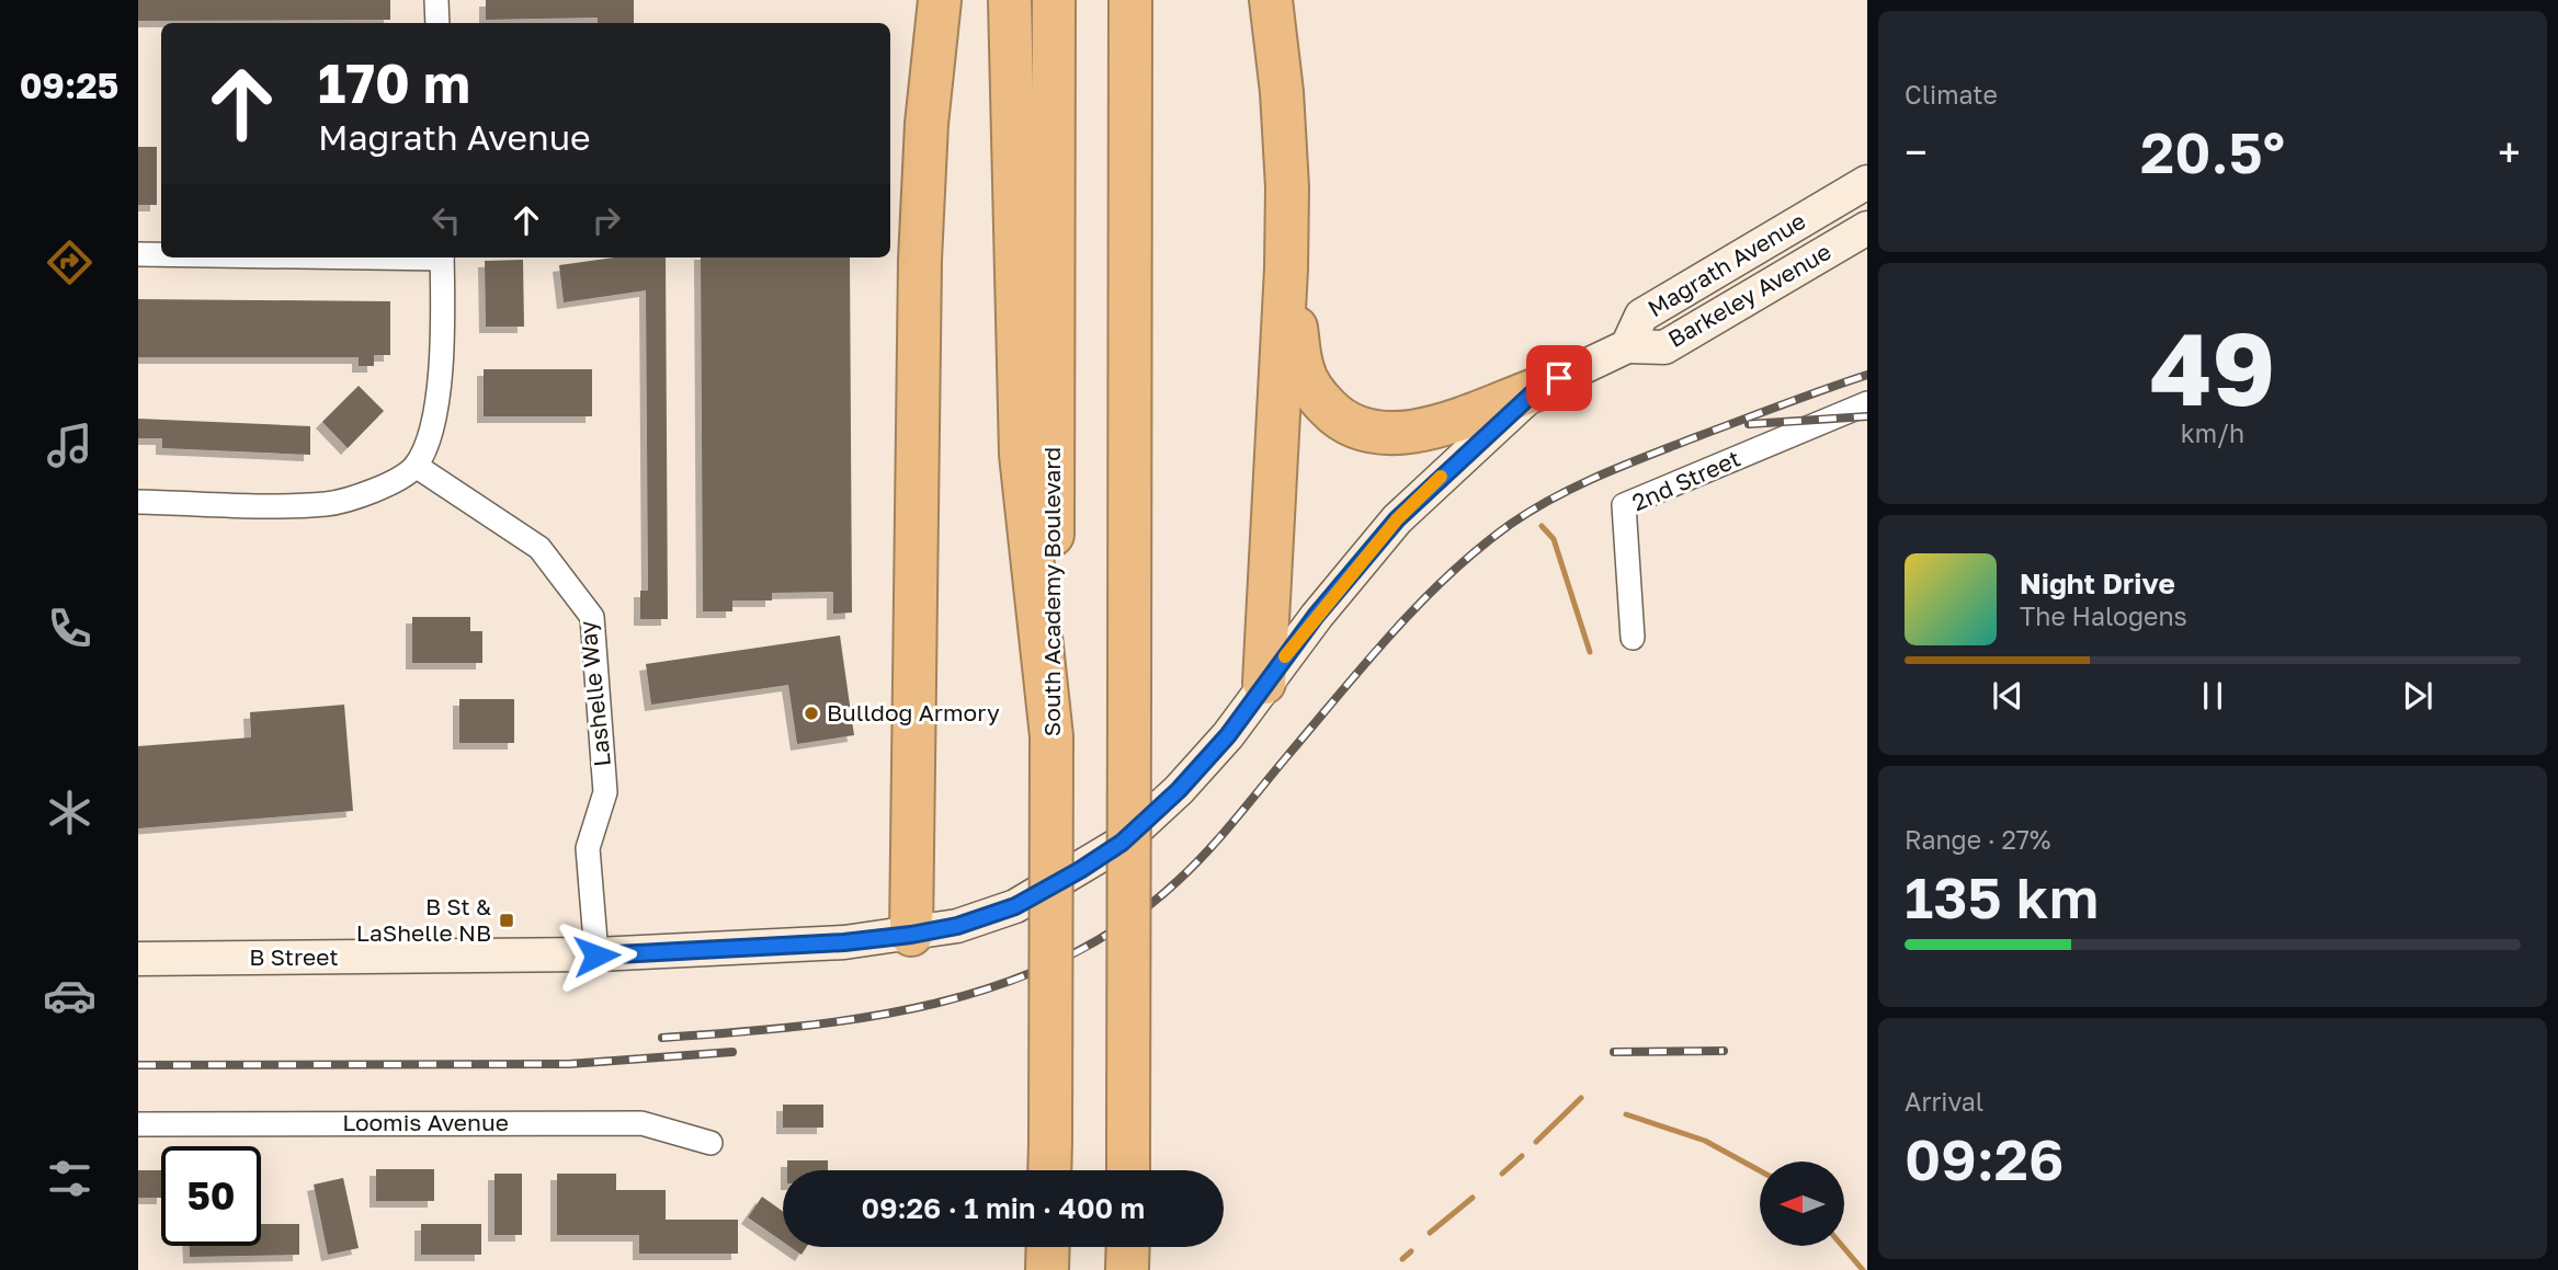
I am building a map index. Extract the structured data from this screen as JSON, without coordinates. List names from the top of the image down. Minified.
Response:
{"streets":{"highway":["South Academy Boulevard"],"main road":["Magrath Avenue","Barkeley Avenue","B Street"],"street":["2nd Street","Lashelle Way","Loomis Avenue"]},"crossings":[["Magrath Avenue","Barkeley Avenue"],["Lashelle Way","B Street"]],"places":{"other":["Bulldog Armory"],"transit":["B St & LaShelle NB"]},"north":"left","page":{"tabs":"09:25","tile":["Climate",["49","km/h"],["Range · 27%","135 km"],["Arrival","09:26"]],"turn":["170 m","Magrath Avenue"],"heat":["−","20.5°","+"],"song":["Night Drive","The Halogens"],"limit":"50","trip":"09:26 · 1 min · 400 m"}}
